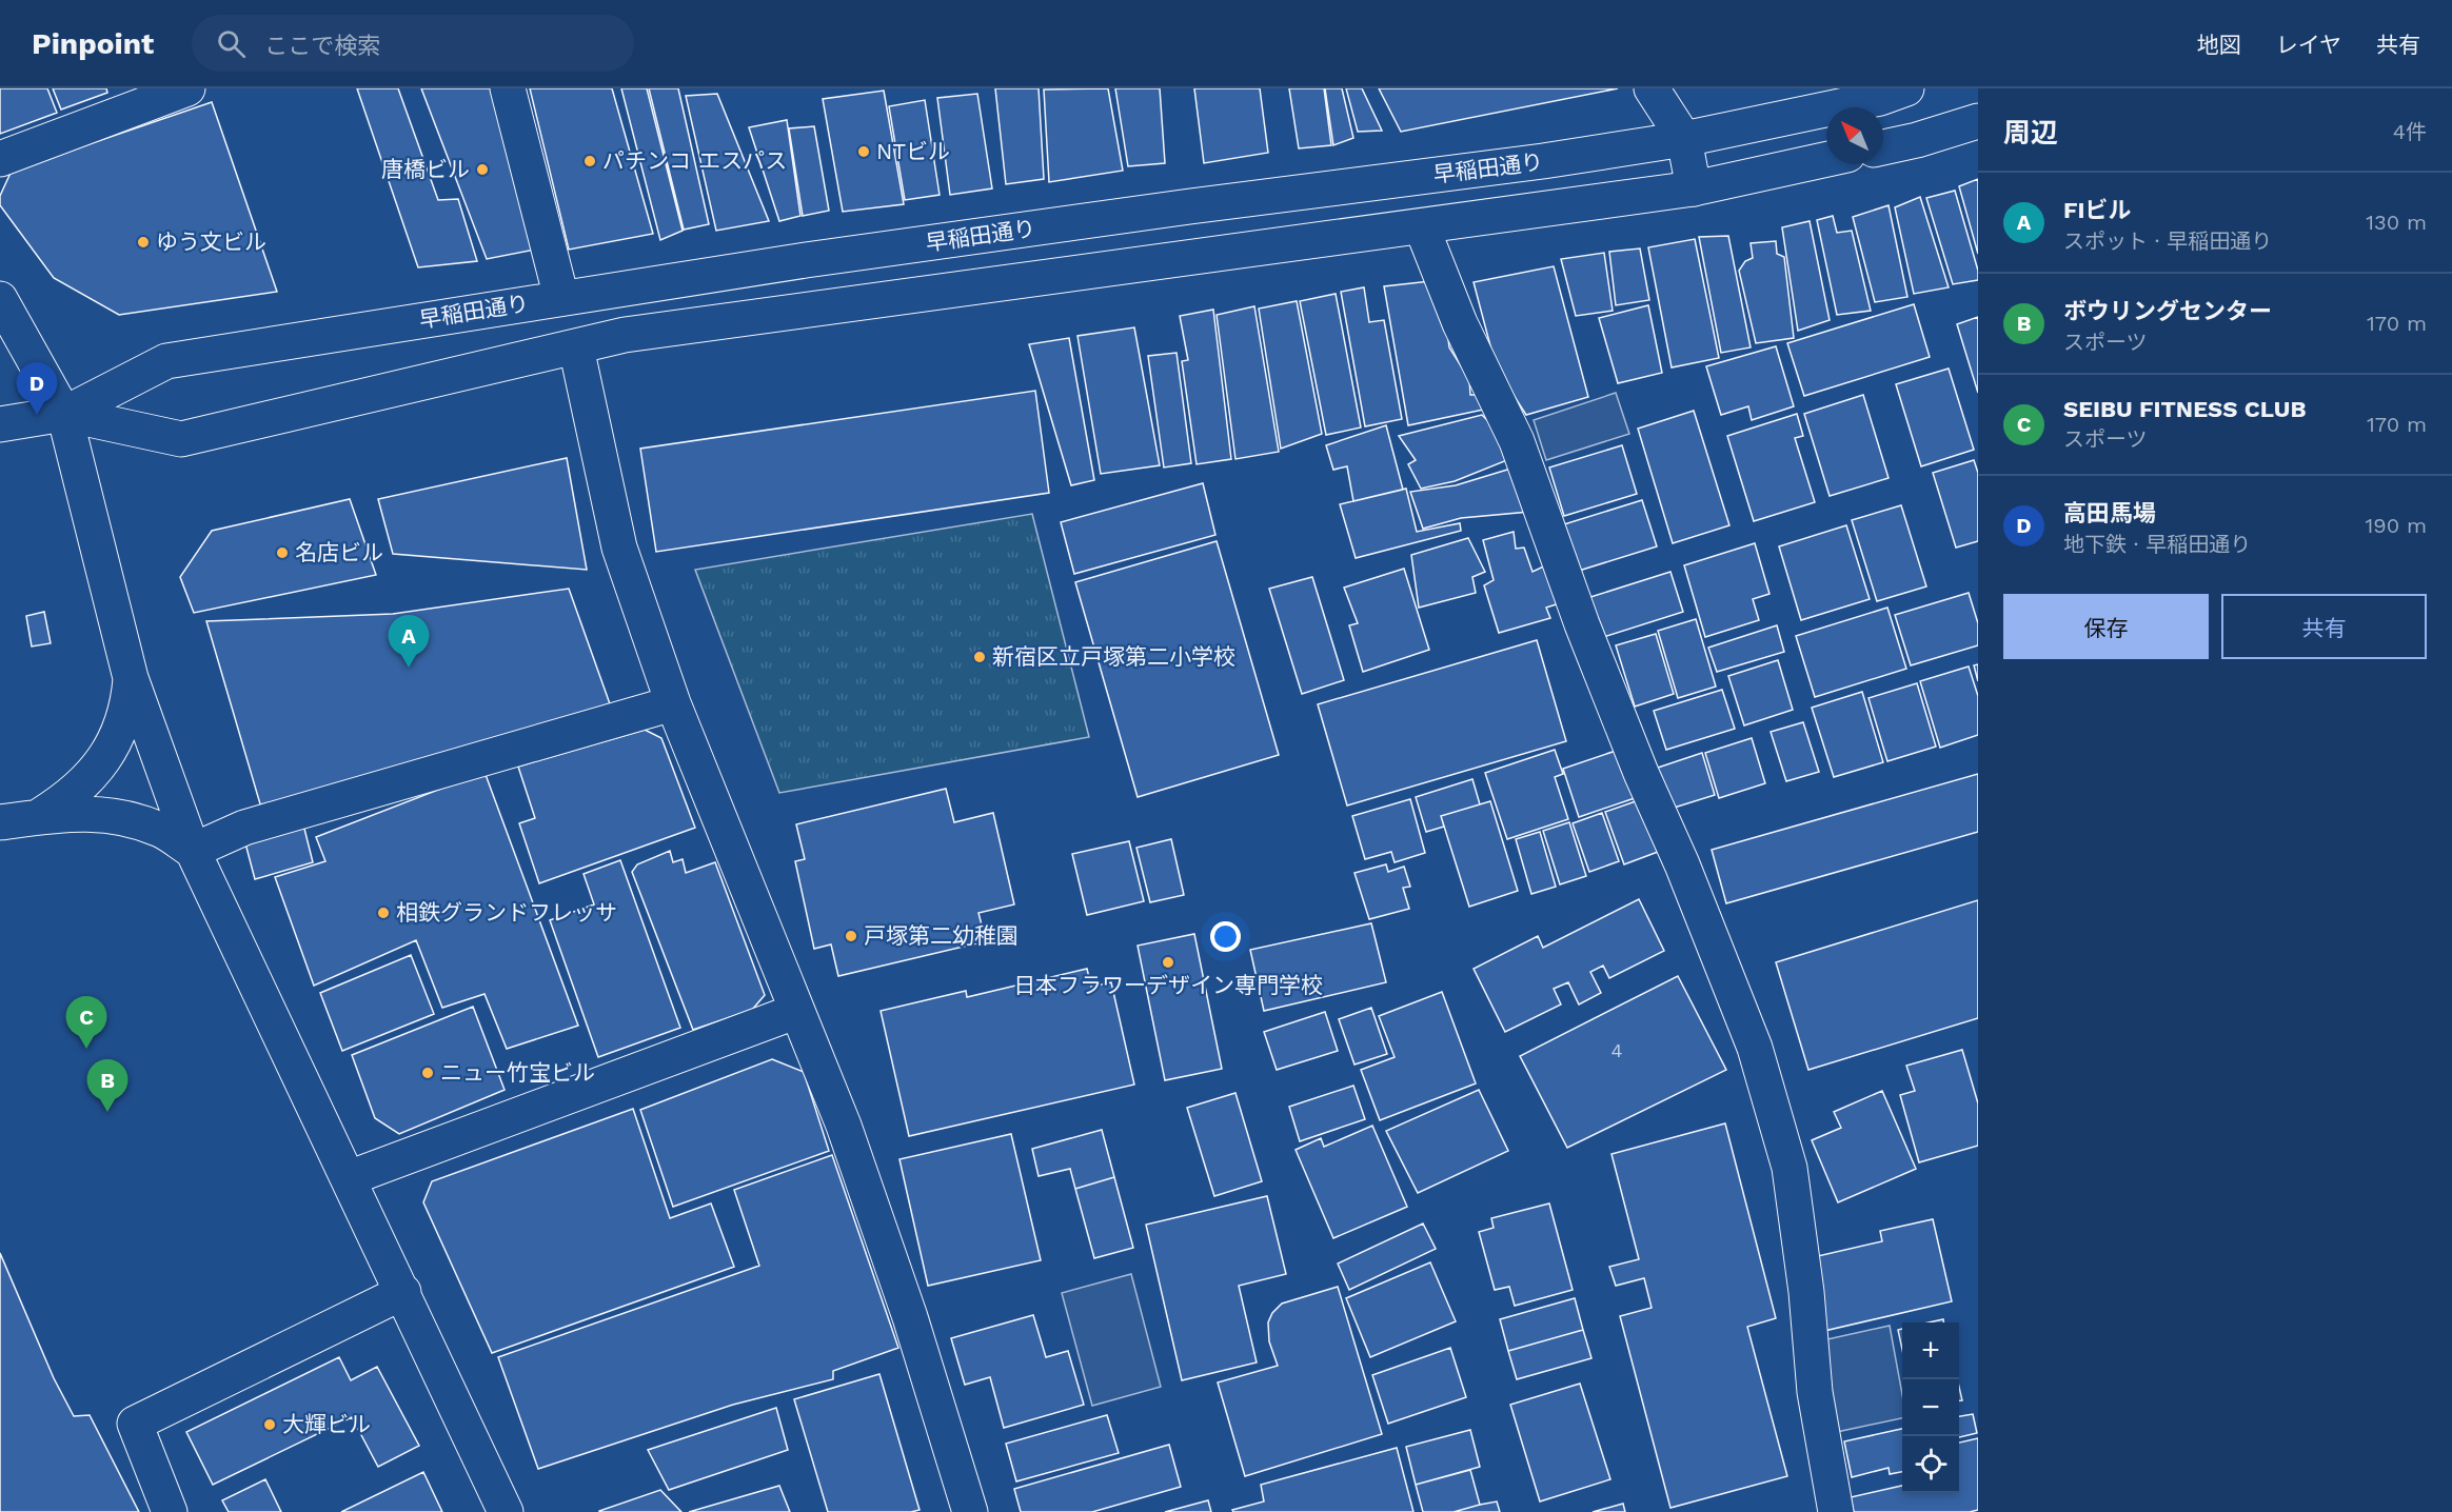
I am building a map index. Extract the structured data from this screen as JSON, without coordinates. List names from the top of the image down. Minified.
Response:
{"streets":{"street":["早稲田通り"]},"places":["NTビル","パチンコ エスパス","唐橋ビル","ゆう文ビル","名店ビル","新宿区立戸塚第二小学校","相鉄グランドフレッサ","戸塚第二幼稚園","日本フラワーデザイン専門学校","ニュー竹宝ビル","大輝ビル"],"house_numbers":["4"],"north":"top left","page":{"header":"Pinpoint","search":"ここで検索","nav":["地図","レイヤ","共有"],"heading":["周辺","4件"],"list":[{"mark":"A","name":"FIビル","note":"スポット · 早稲田通り","value":"130 m"},{"mark":"B","name":"ボウリングセンター","note":"スポーツ","value":"170 m"},{"mark":"C","name":"SEIBU FITNESS CLUB","note":"スポーツ","value":"170 m"},{"mark":"D","name":"高田馬場","note":"地下鉄 · 早稲田通り","value":"190 m"}],"pins":["D","A","C","B"],"buttons":["保存","共有"],"map_buttons":["+","−"]}}
